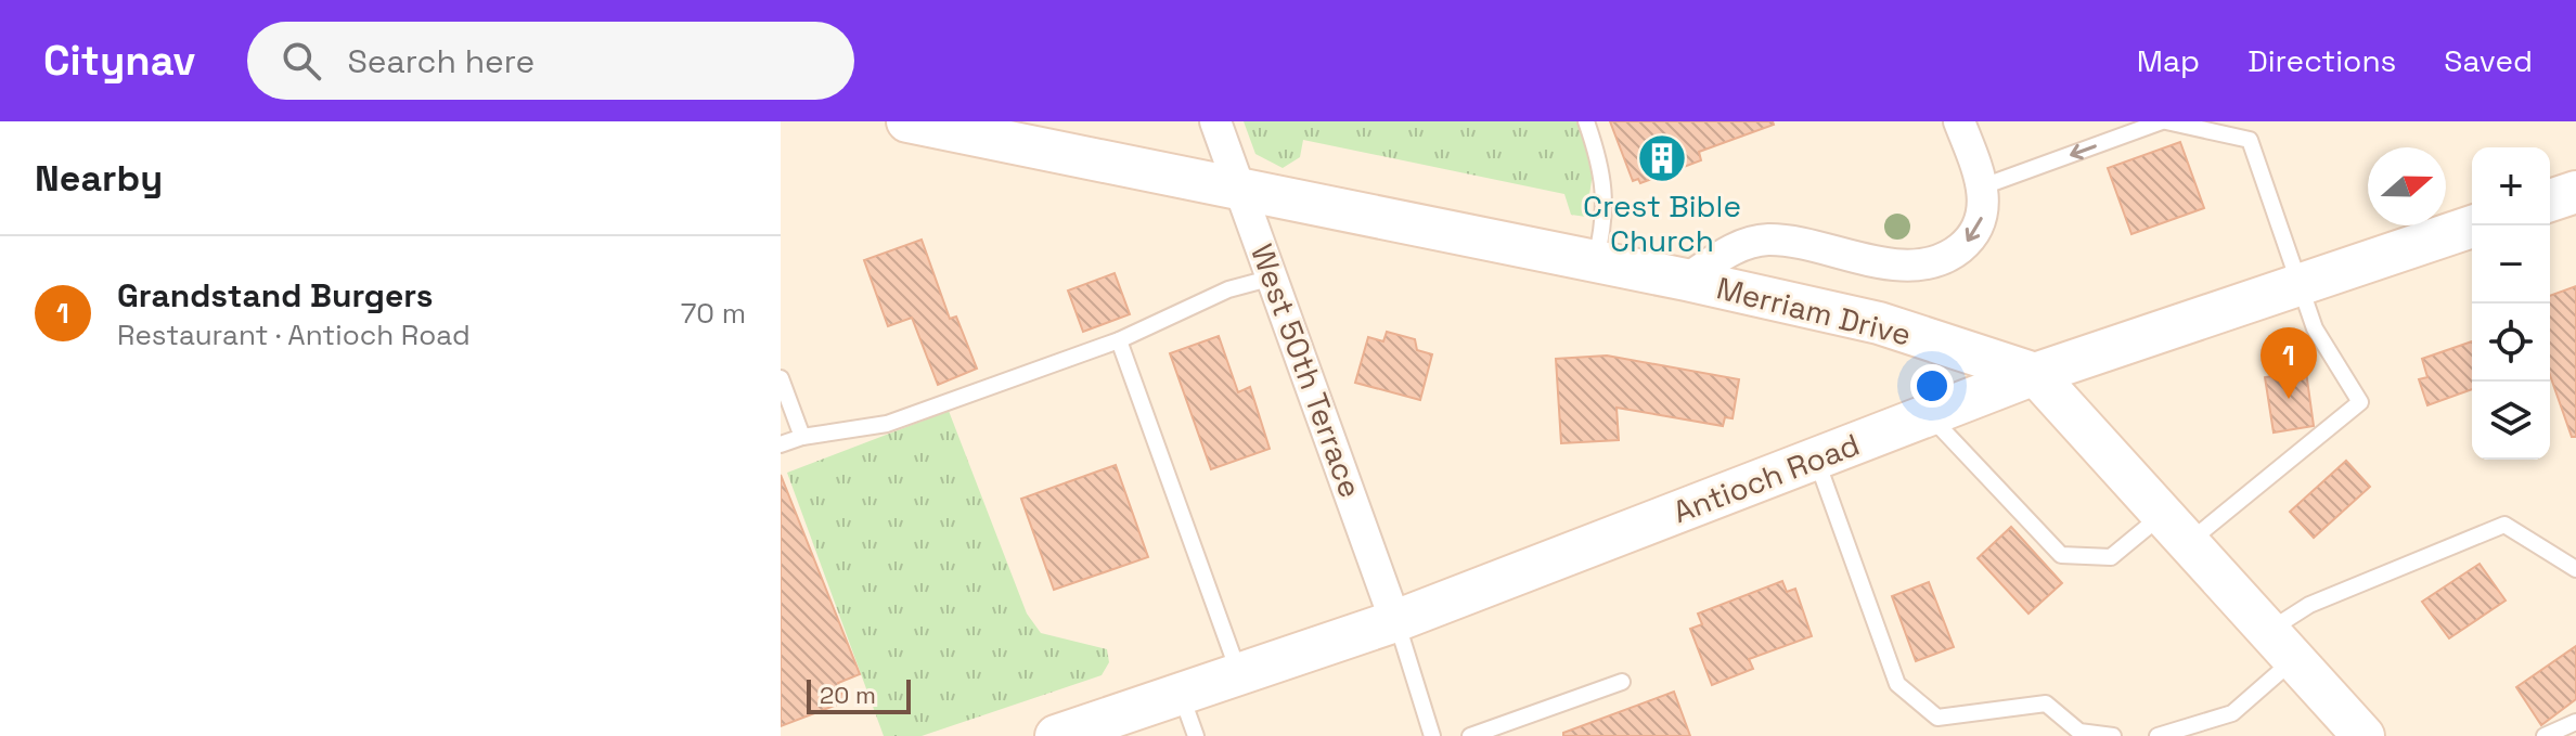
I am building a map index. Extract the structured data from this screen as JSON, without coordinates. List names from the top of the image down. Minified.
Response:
{"streets":{"main road":["Merriam Drive","Antioch Road"],"street":["West 50th Terrace"]},"crossings":[["Merriam Drive","West 50th Terrace"],["Merriam Drive","Antioch Road"],["West 50th Terrace","Antioch Road"]],"places":{"building":["Crest Bible Church"]},"scale_bar":"20 m","north":"right","page":{"header":"Citynav","search":"Search here","nav":["Map","Directions","Saved"],"heading":"Nearby","map_buttons":["+","−"],"list":[{"mark":"1","name":"Grandstand Burgers","note":"Restaurant · Antioch Road","value":"70 m"}],"pins":"1","scale":"20 m"}}
